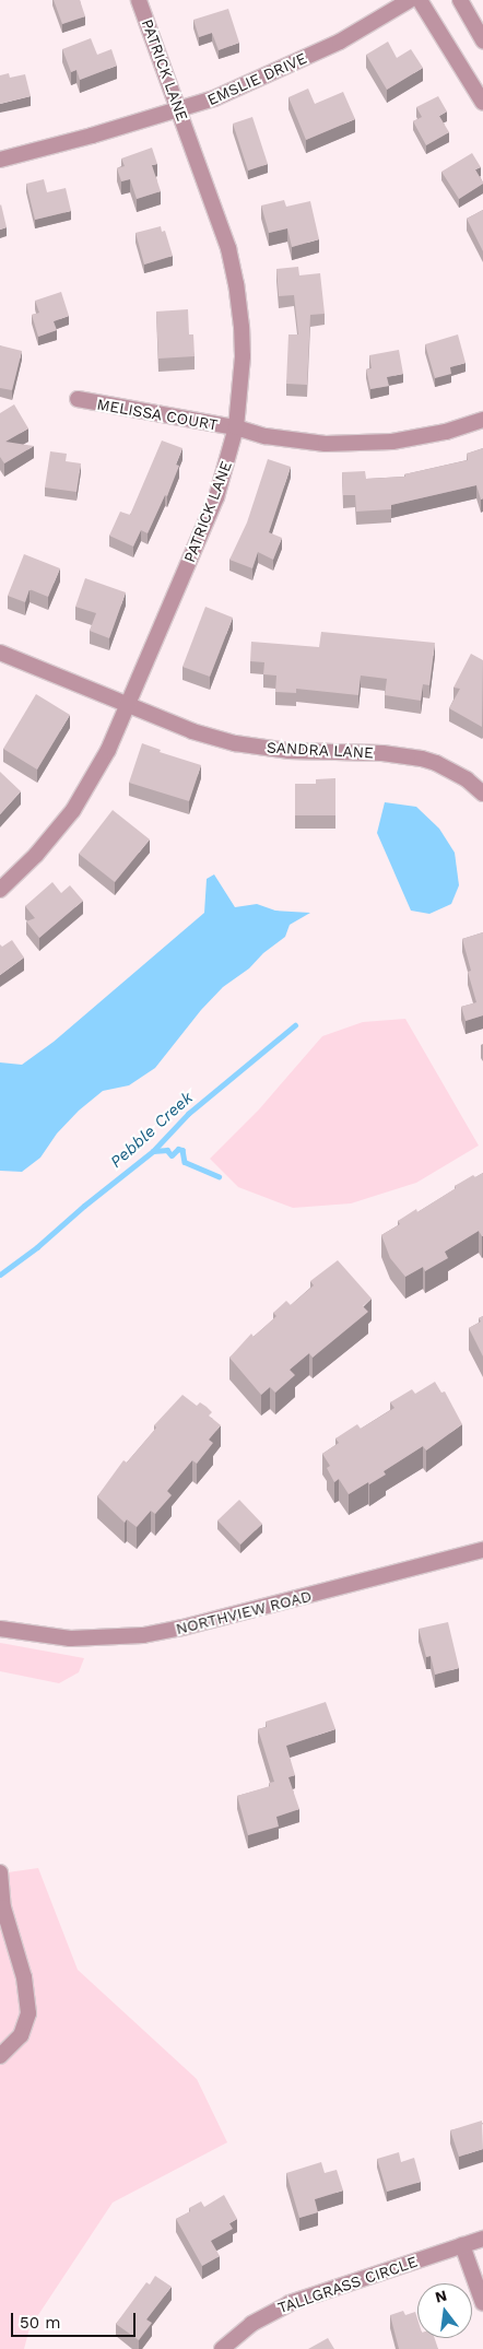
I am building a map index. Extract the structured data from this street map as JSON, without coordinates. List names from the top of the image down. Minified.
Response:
{"streets":{"street":["PATRICK LANE","EMSLIE DRIVE","MELISSA COURT","SANDRA LANE","NORTHVIEW ROAD","TALLGRASS CIRCLE"]},"crossings":[["PATRICK LANE","EMSLIE DRIVE"],["PATRICK LANE","MELISSA COURT"],["PATRICK LANE","SANDRA LANE"]],"water":["Pebble Creek"],"scale_bar":"50 m","north":"top"}
